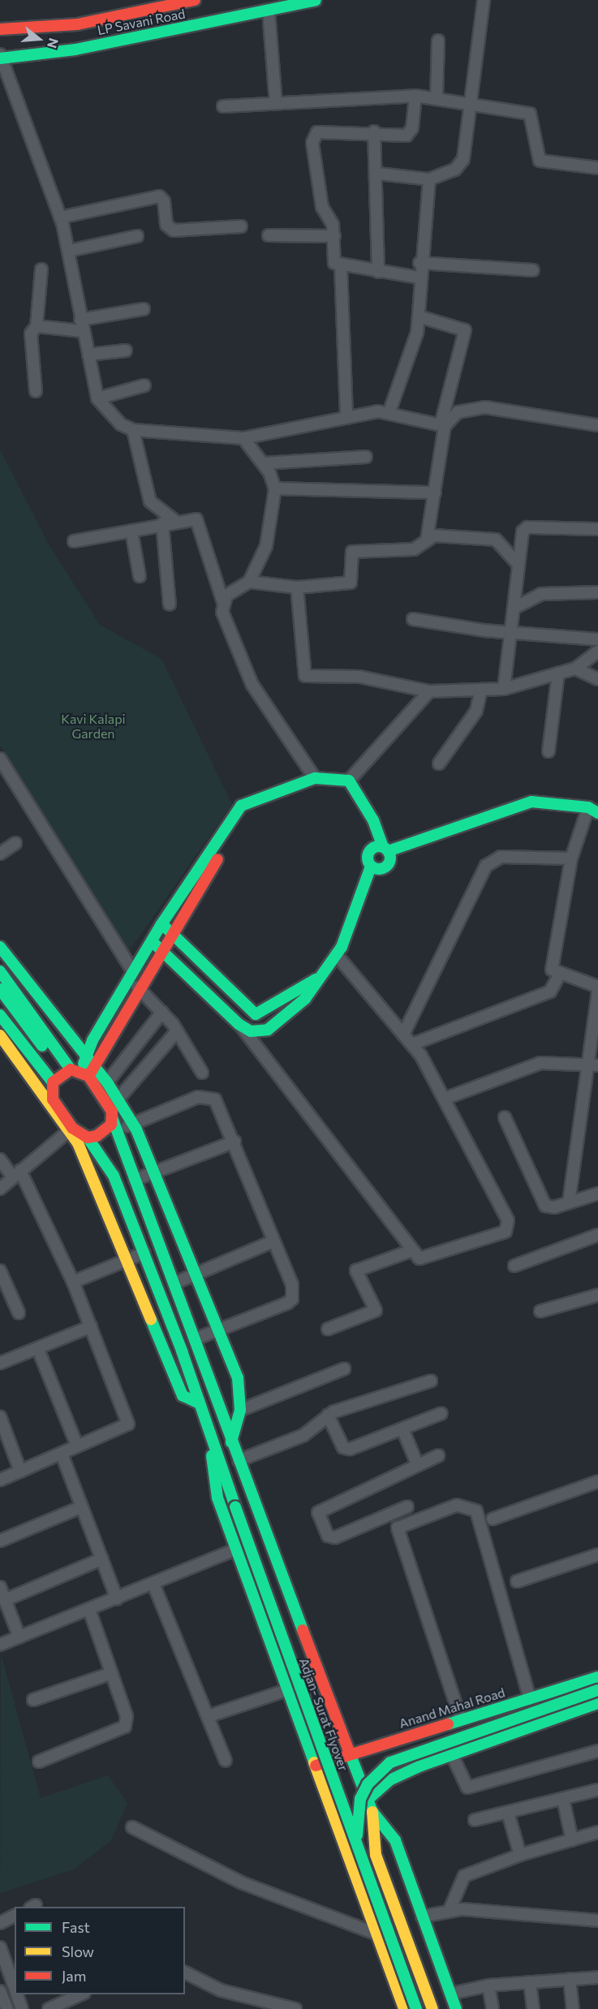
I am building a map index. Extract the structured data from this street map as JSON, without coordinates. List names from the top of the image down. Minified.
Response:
{"streets":{"main road":["LP Savani Road","Anand Mahal Road","Adjan- Surat Flyover"]},"parks":["Kavi Kalapi Garden"],"legend":["Fast","Slow","Jam"],"north":"right"}
